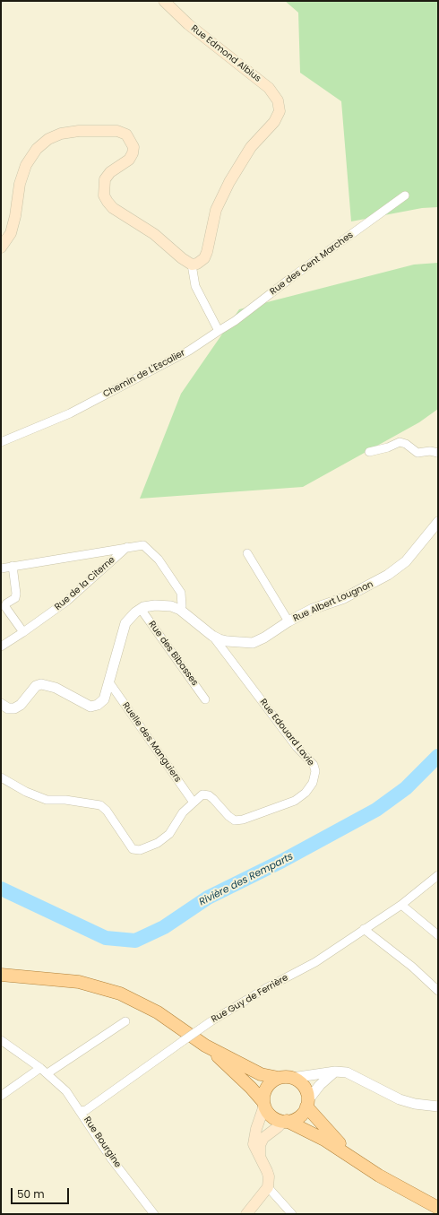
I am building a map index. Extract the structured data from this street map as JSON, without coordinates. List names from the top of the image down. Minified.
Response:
{"streets":{"main road":["Rue Edmond Albius"],"street":["Rue des Cent Marches","Chemin de L'Escalier","Rue de la Citerne","Rue Albert Lougnon","Rue des Bibasses","Rue Edouard Lavie","Ruelle des Manguiers","Rue Guy de Ferrière","Rue Bourgine"]},"crossings":[["Rue des Cent Marches","Chemin de L'Escalier"],["Rue de la Citerne","Rue Albert Lougnon"],["Rue Albert Lougnon","Rue des Bibasses"],["Rue Albert Lougnon","Rue Edouard Lavie"],["Rue Edouard Lavie","Ruelle des Manguiers"],["Rue Guy de Ferrière","Rue Bourgine"]],"water":["Rivière des Remparts"],"scale_bar":"50 m"}
